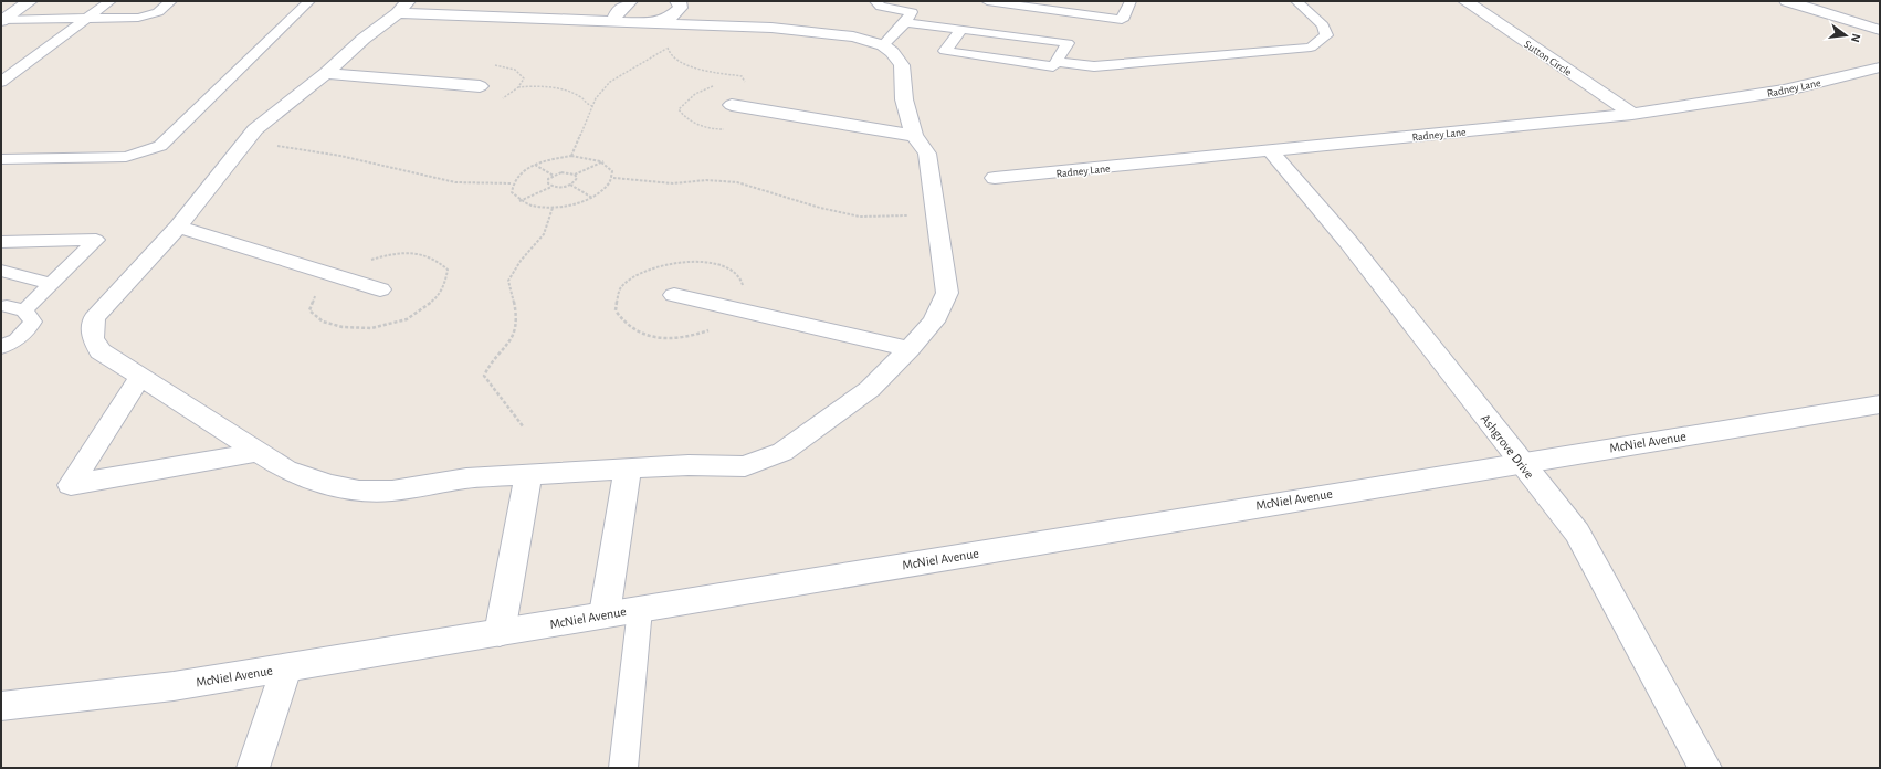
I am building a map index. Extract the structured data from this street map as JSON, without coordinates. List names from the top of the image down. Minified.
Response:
{"streets":{"street":["Sutton Circle","Radney Lane","McNiel Avenue","Ashgrove Drive"]},"crossings":[["Sutton Circle","Radney Lane"],["Radney Lane","Ashgrove Drive"],["McNiel Avenue","Ashgrove Drive"]],"north":"right"}
